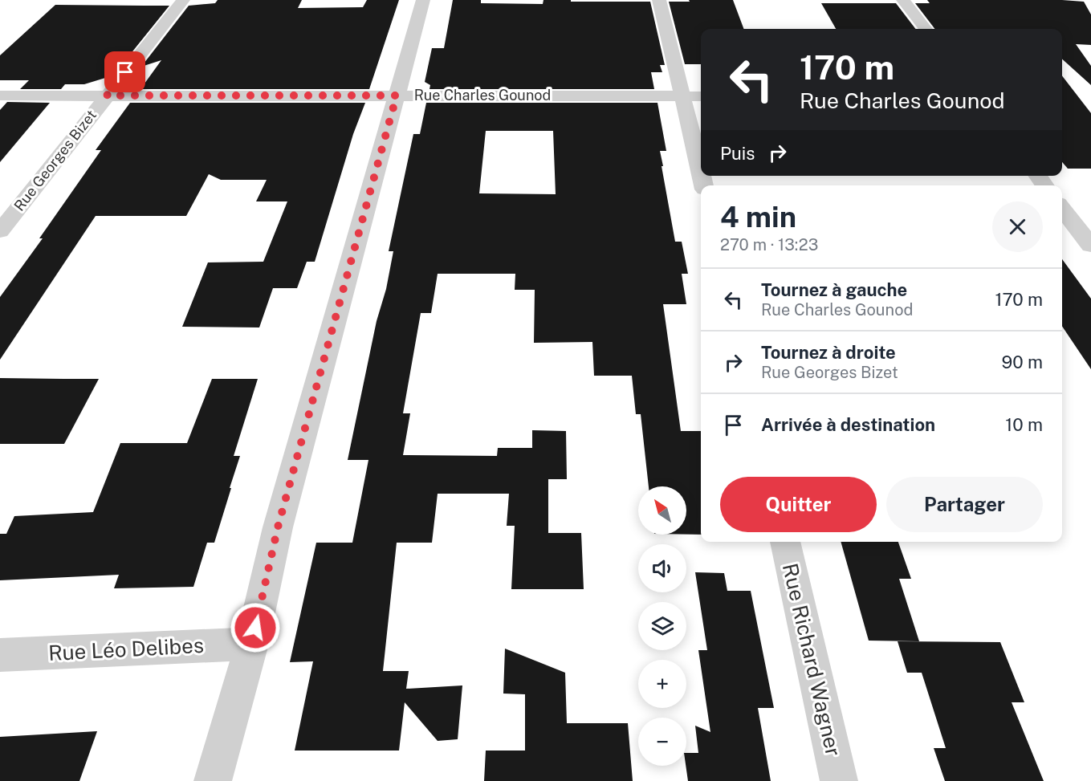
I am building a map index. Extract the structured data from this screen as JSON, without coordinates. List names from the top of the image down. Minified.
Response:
{"streets":{"street":["Rue Charles Gounod","Rue Georges Bizet","Rue Léo Delibes","Rue Richard Wagner"]},"crossings":[["Rue Charles Gounod","Rue Georges Bizet"]],"north":"top left","page":{"turn":["170 m","Rue Charles Gounod"],"then":"Puis","heading":["4 min","270 m · 13:23"],"list":[{"name":"Tournez à gauche","note":"Rue Charles Gounod","value":"170 m"},{"name":"Tournez à droite","note":"Rue Georges Bizet","value":"90 m"},{"name":"Arrivée à destination","value":"10 m"}],"buttons":["Quitter","Partager"],"map_buttons":["+","−"]}}
